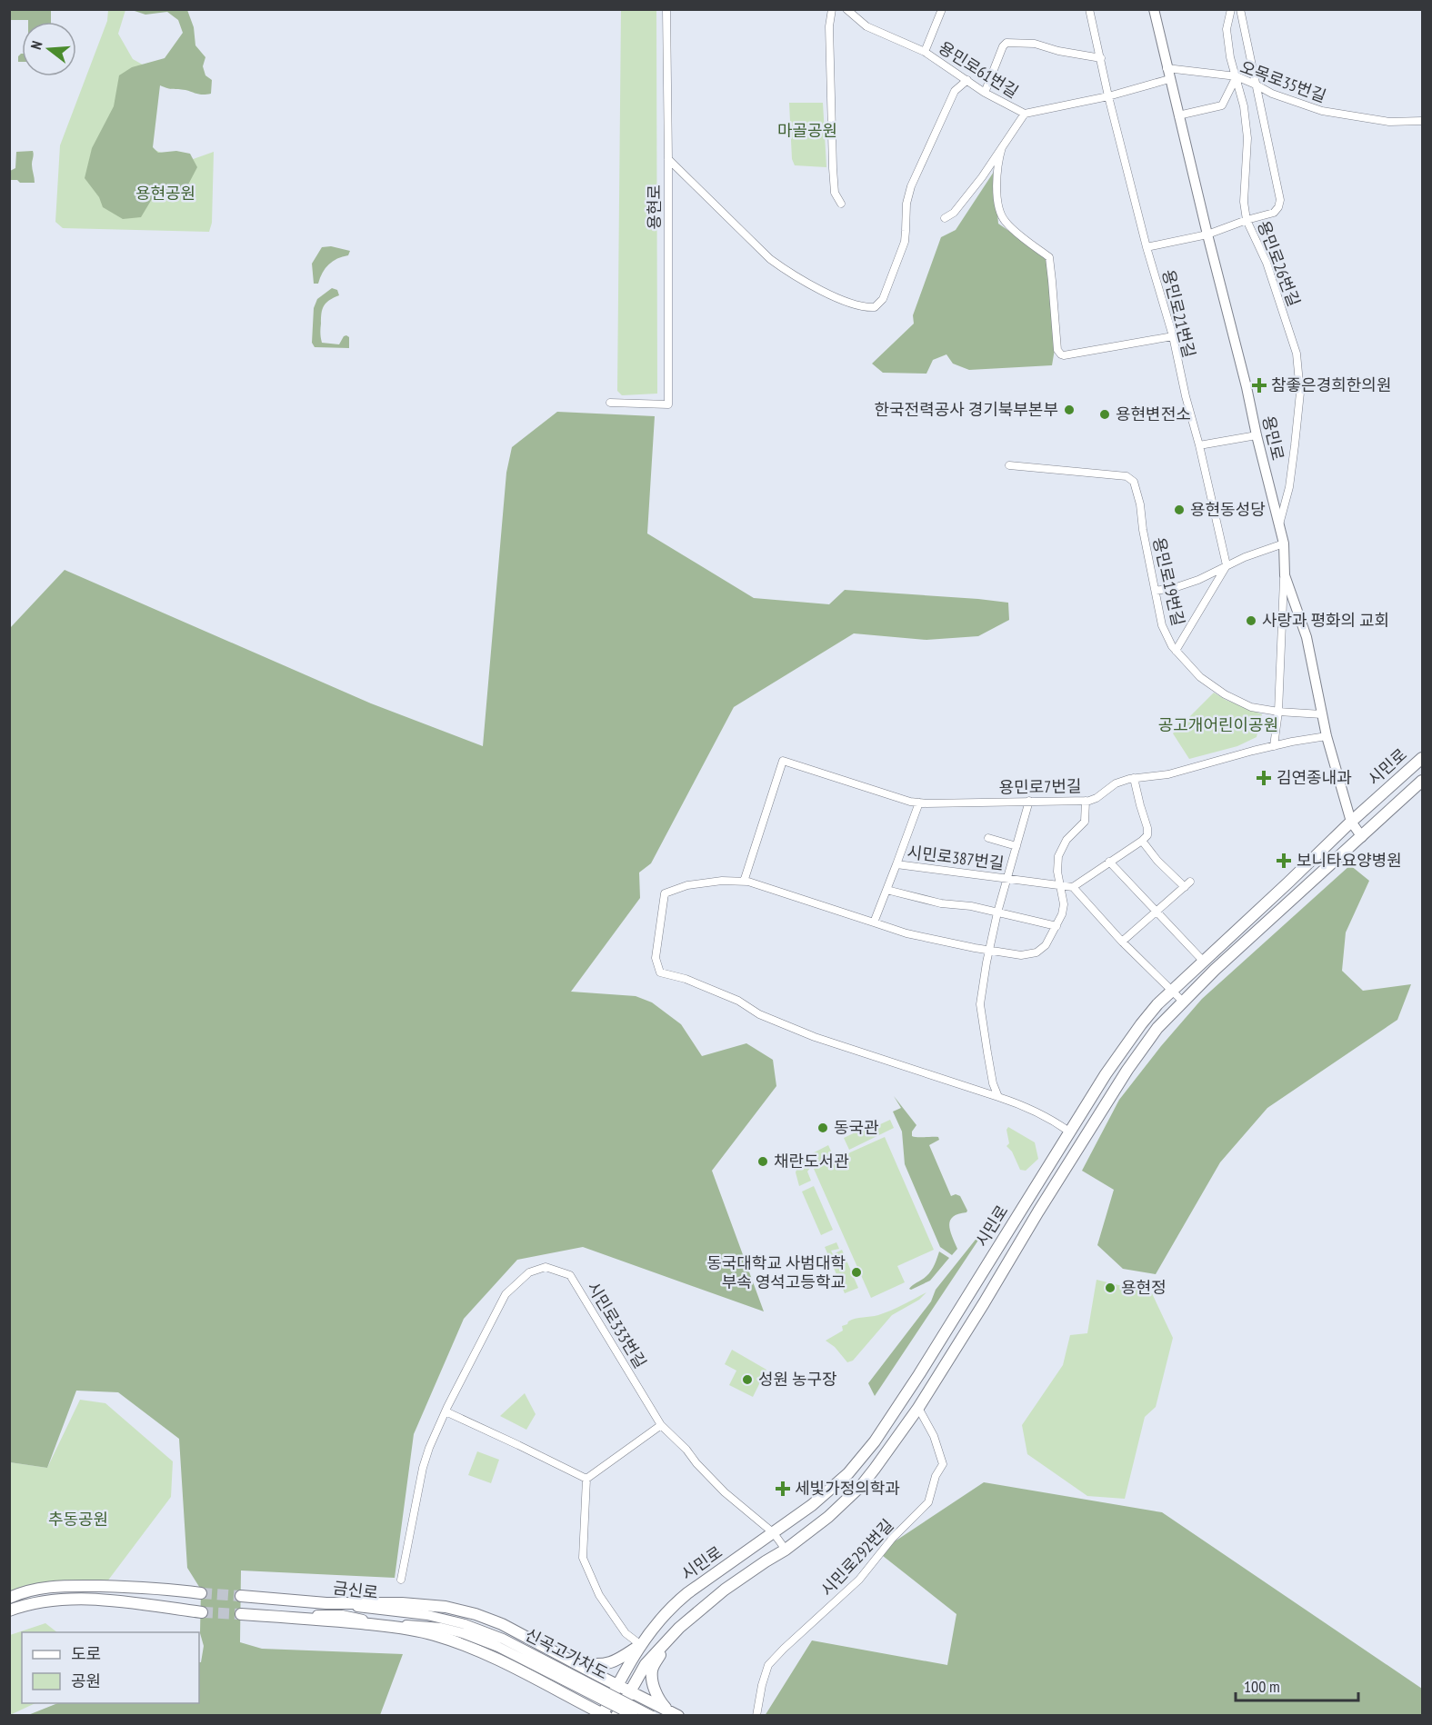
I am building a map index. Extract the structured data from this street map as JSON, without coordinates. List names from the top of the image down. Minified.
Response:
{"streets":{"main road":["시민로","금신로"],"street":["용민로61번길","오목로35번길","용현로","용민로26번길","용민로21번길","용민로","용민로19번길","용민로7번길","시민로387번길","시민로333번길","시민로292번길","신곡고가차도"]},"crossings":[["용민로61번길","용민로21번길"],["용민로61번길","용민로"],["오목로35번길","용민로26번길"],["오목로35번길","용민로"],["용민로26번길","용민로"],["용민로","용민로19번길"],["용민로","시민로"],["용민로","용민로7번길"],["시민로","시민로333번길"],["시민로","시민로292번길"],["금신로","신곡고가차도"]],"parks":["마골공원","용현공원","공고개어린이공원","추동공원"],"places":{"health":["참좋은경희한의원","김연종내과","보니타요양병원","세빛가정의학과"],"other":["한국전력공사 경기북부본부","용현변전소","용현동성당","사랑과 평화의 교회","동국관","채란도서관","동국대학교 사범대학 부속 영석고등학교","용현정","성원 농구장"]},"legend":["도로","공원"],"scale_bar":"100 m","north":"left"}
